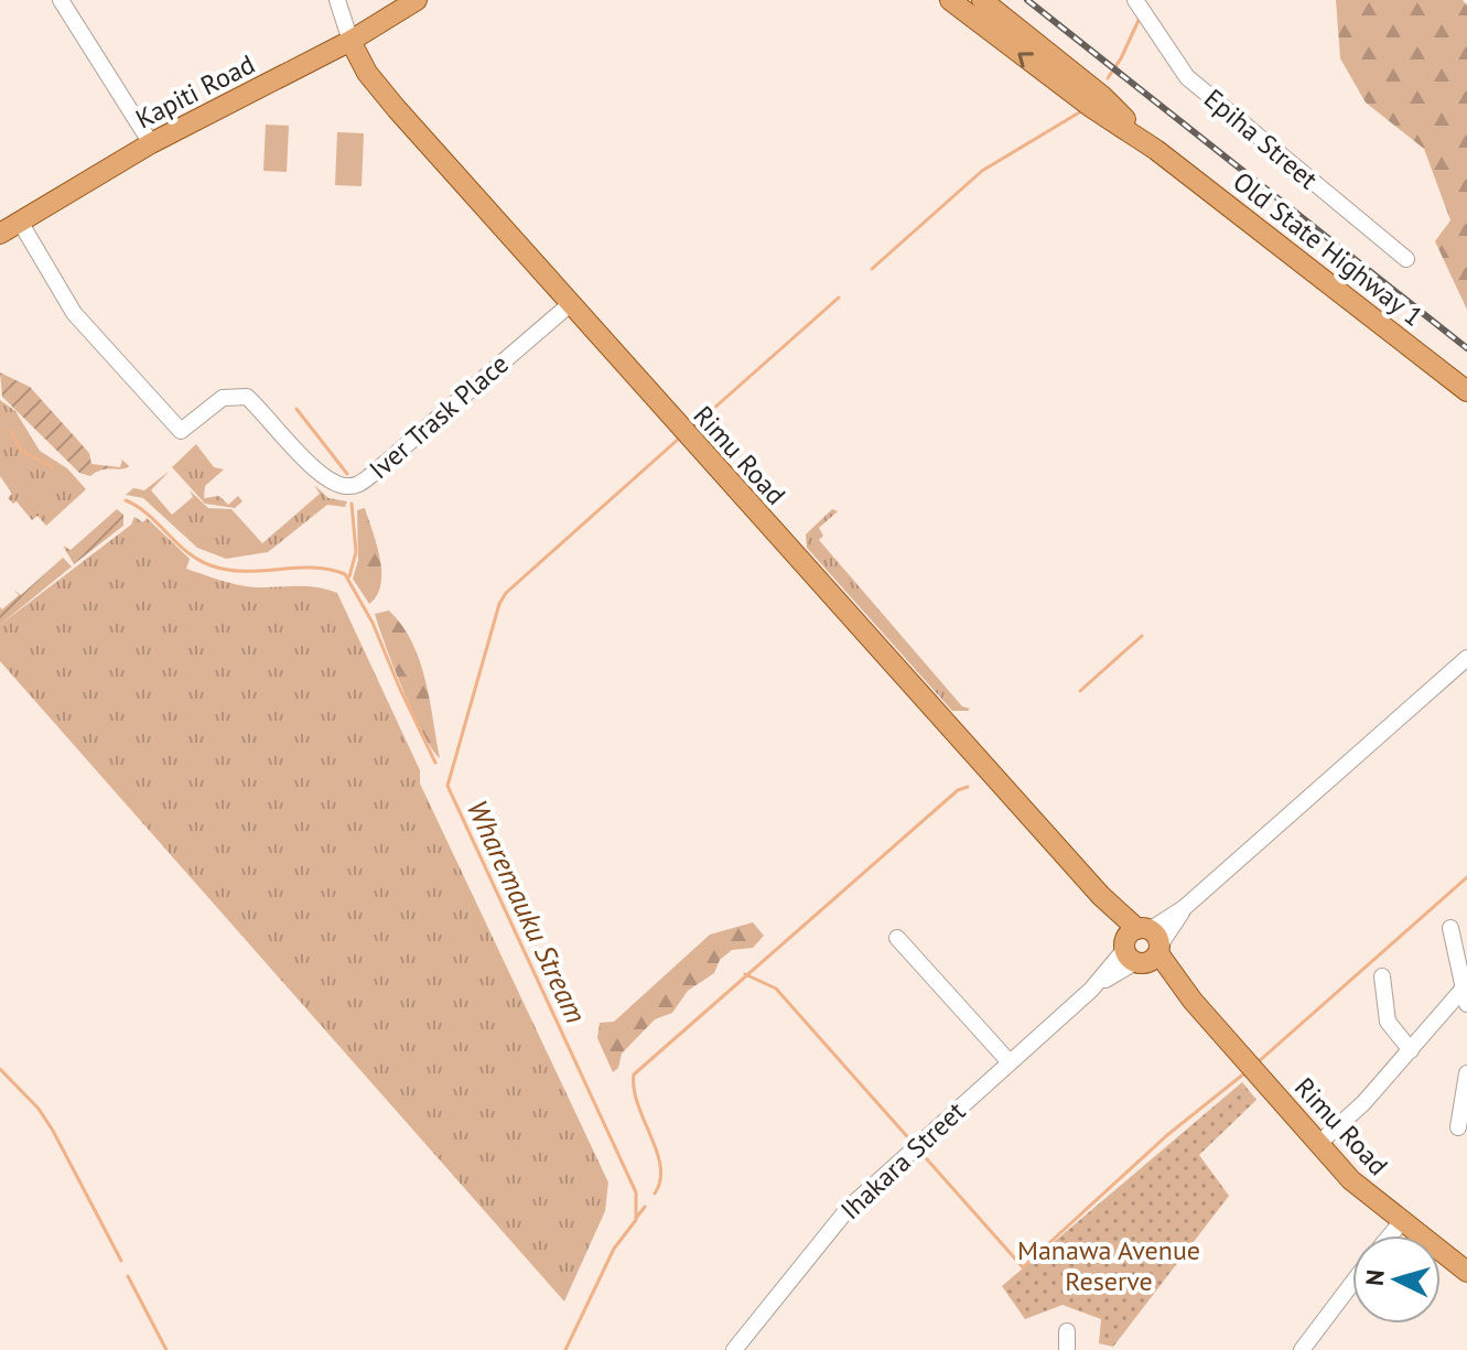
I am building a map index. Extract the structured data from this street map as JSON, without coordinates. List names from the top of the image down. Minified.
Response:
{"streets":{"main road":["Kapiti Road","Old State Highway 1","Rimu Road"],"street":["Epiha Street","Iver Trask Place","Ihakara Street"]},"crossings":[["Kapiti Road","Iver Trask Place"],["Kapiti Road","Rimu Road"],["Iver Trask Place","Rimu Road"],["Rimu Road","Ihakara Street"]],"water":["Wharemauku Stream"],"parks":["Manawa Avenue Reserve"],"north":"left"}
